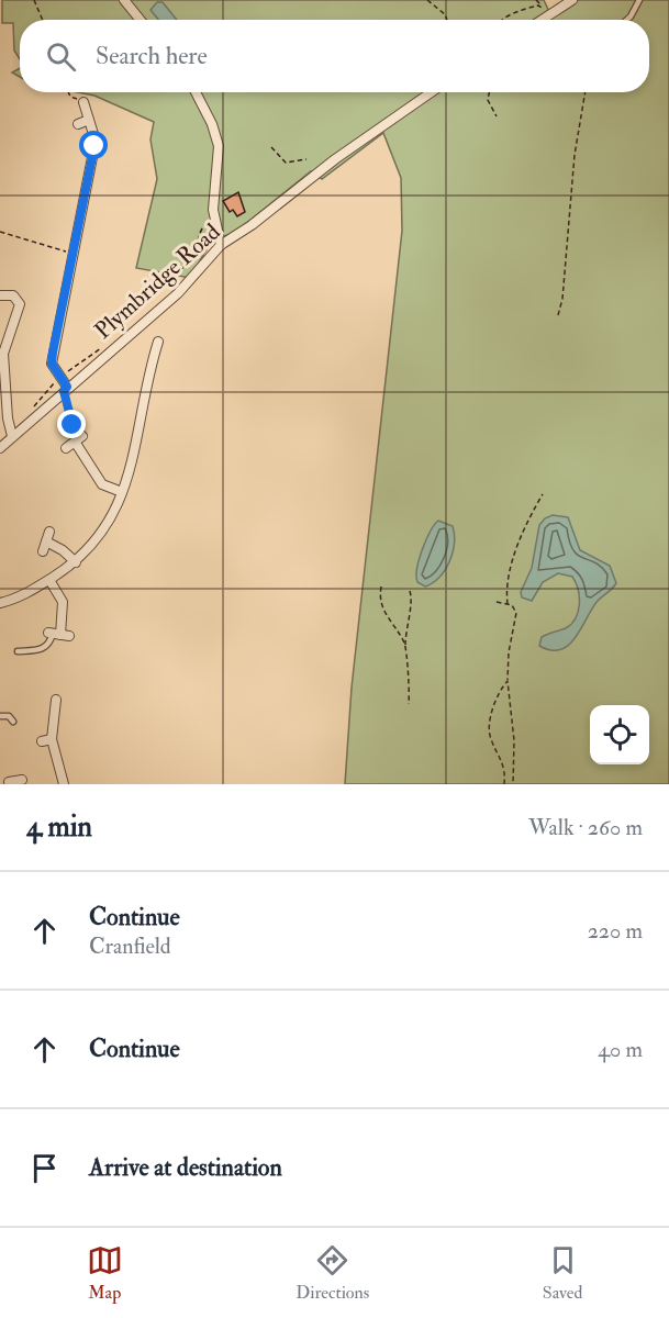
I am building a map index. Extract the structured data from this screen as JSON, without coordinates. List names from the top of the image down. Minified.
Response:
{"streets":{"street":["Plymbridge Road"]},"page":{"search":"Search here","heading":["4 min","Walk · 260 m"],"list":[["Continue","Cranfield","220 m"],["Continue","40 m"],"Arrive at destination"],"nav":["Map","Directions","Saved"]}}
